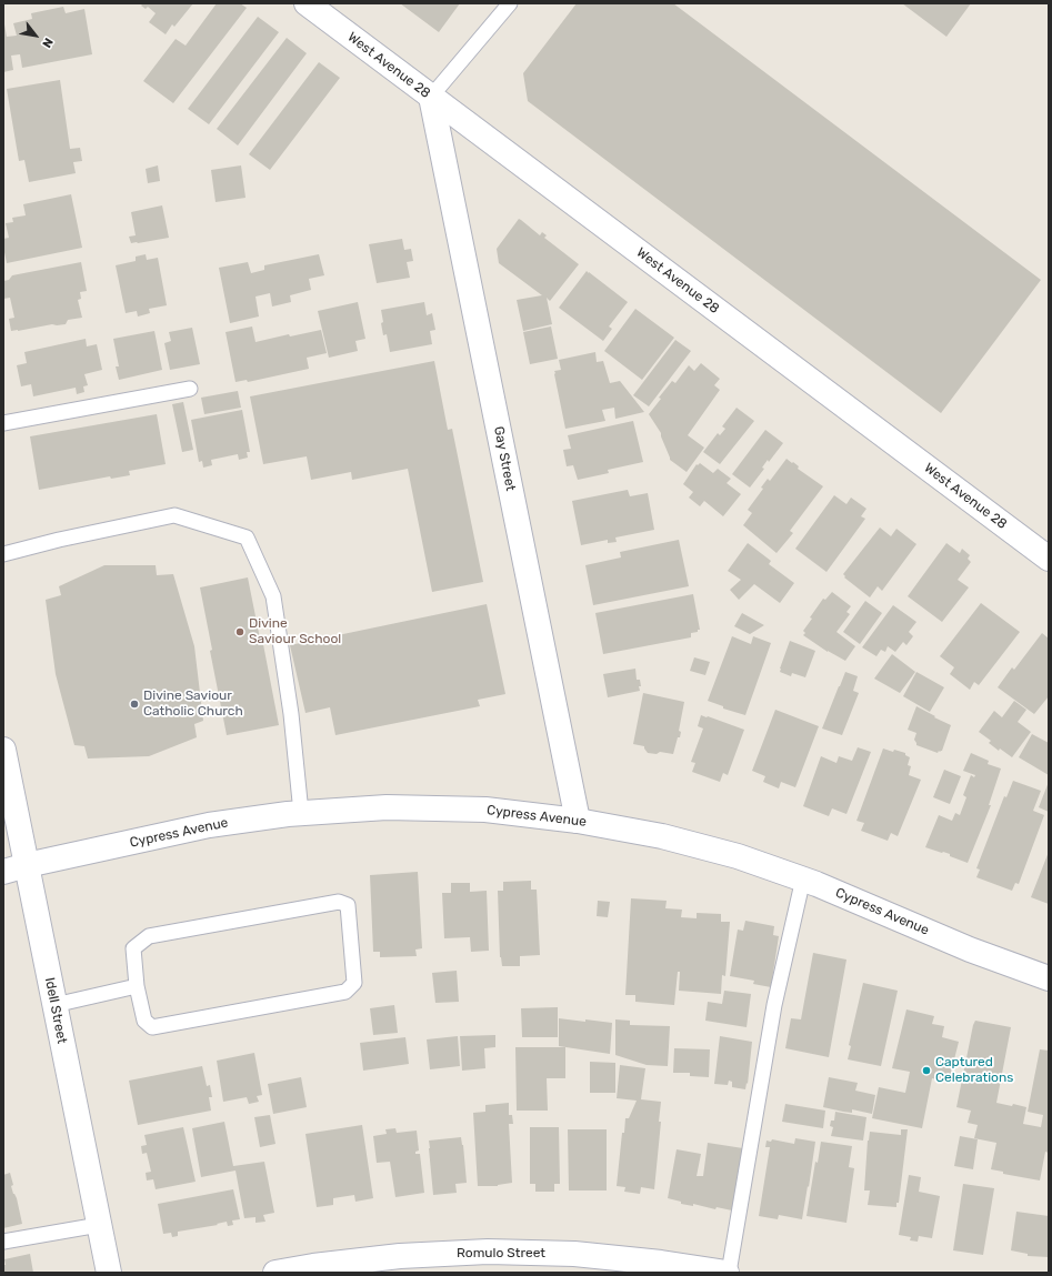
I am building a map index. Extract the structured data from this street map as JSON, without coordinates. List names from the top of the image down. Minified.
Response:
{"streets":{"street":["West Avenue 28","Gay Street","Cypress Avenue","Idell Street","Romulo Street"]},"crossings":[["West Avenue 28","Gay Street"],["Gay Street","Cypress Avenue"],["Cypress Avenue","Idell Street"]],"places":["Divine Saviour School","Divine Saviour Catholic Church","Captured Celebrations"],"north":"bottom right"}
